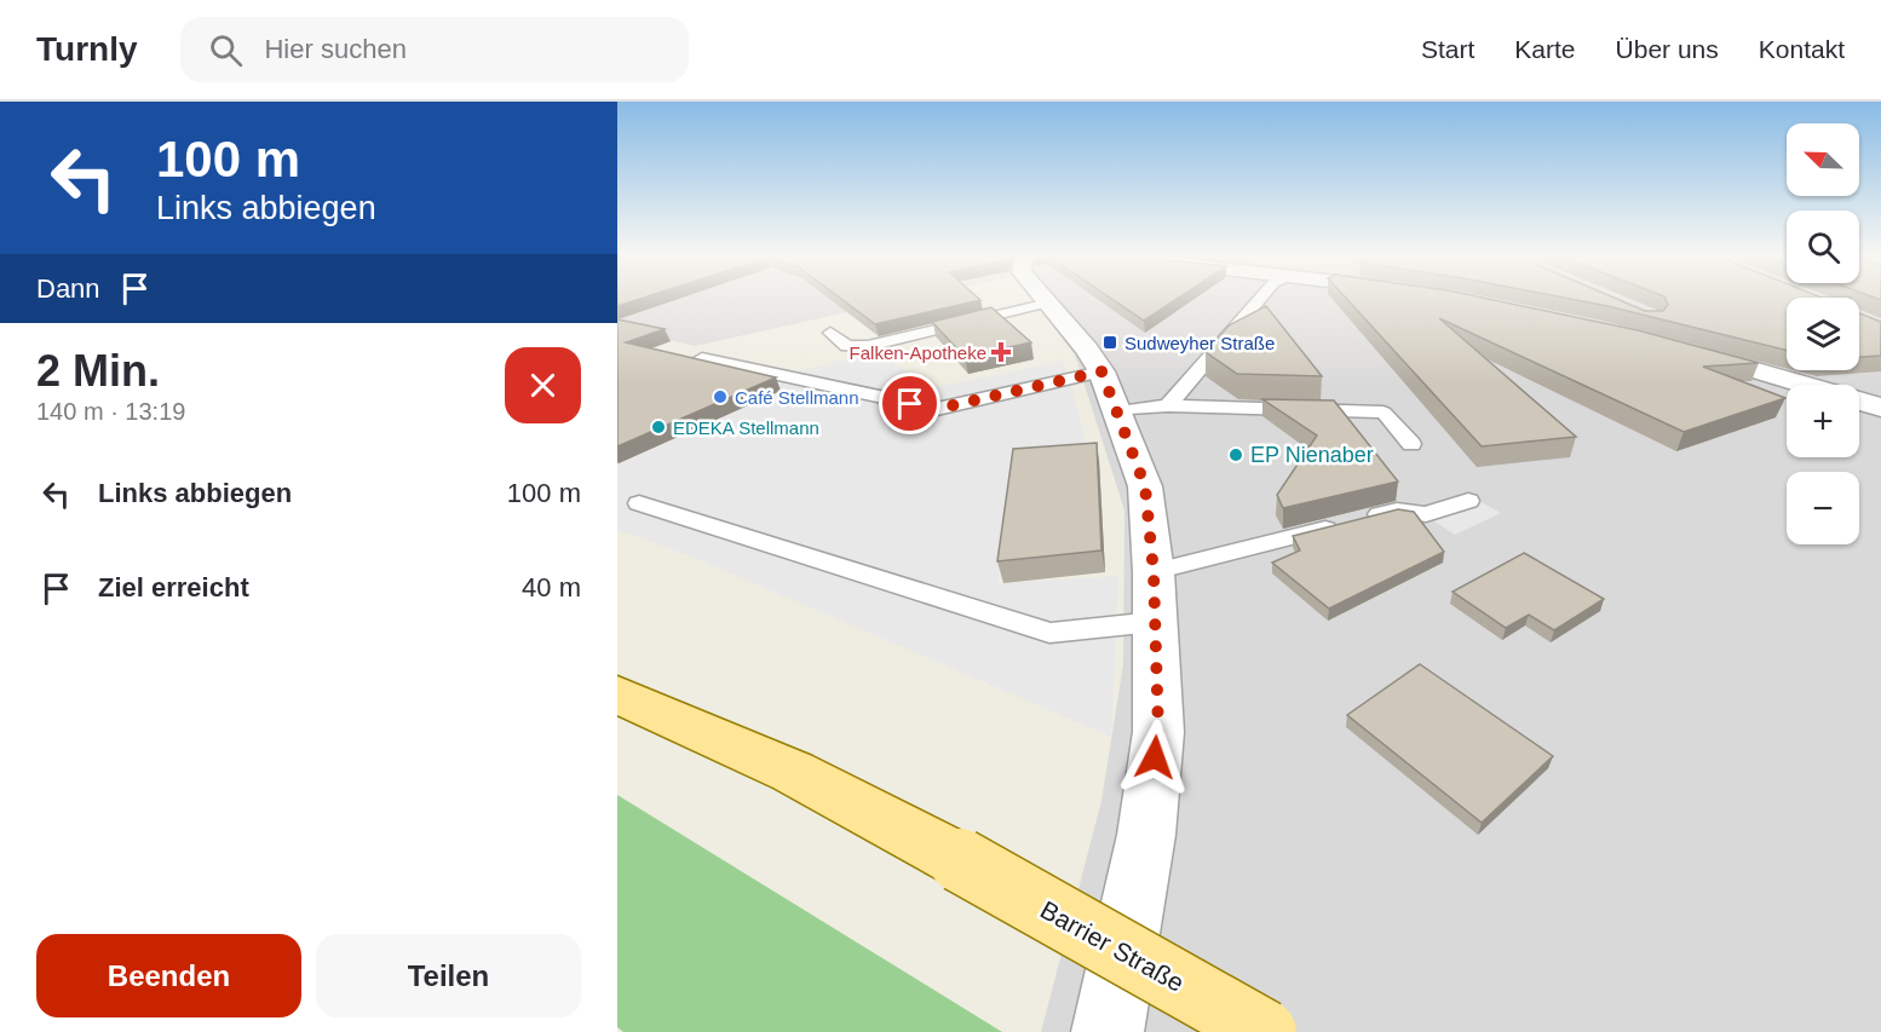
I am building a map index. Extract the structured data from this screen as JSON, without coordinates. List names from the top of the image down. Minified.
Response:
{"streets":{"main road":["Barrier Straße"]},"places":{"transit":["Sudweyher Straße"],"health":["Falken-Apotheke"],"other":["Café Stellmann","EDEKA Stellmann","EP Nienaber"]},"north":"top left","page":{"header":"Turnly","search":"Hier suchen","nav":["Start","Karte","Über uns","Kontakt"],"turn":["100 m","Links abbiegen"],"map_buttons":["+","−"],"then":"Dann","heading":["2 Min.","140 m · 13:19"],"list":[{"name":"Links abbiegen","value":"100 m"},{"name":"Ziel erreicht","value":"40 m"}],"buttons":["Beenden","Teilen"]}}
